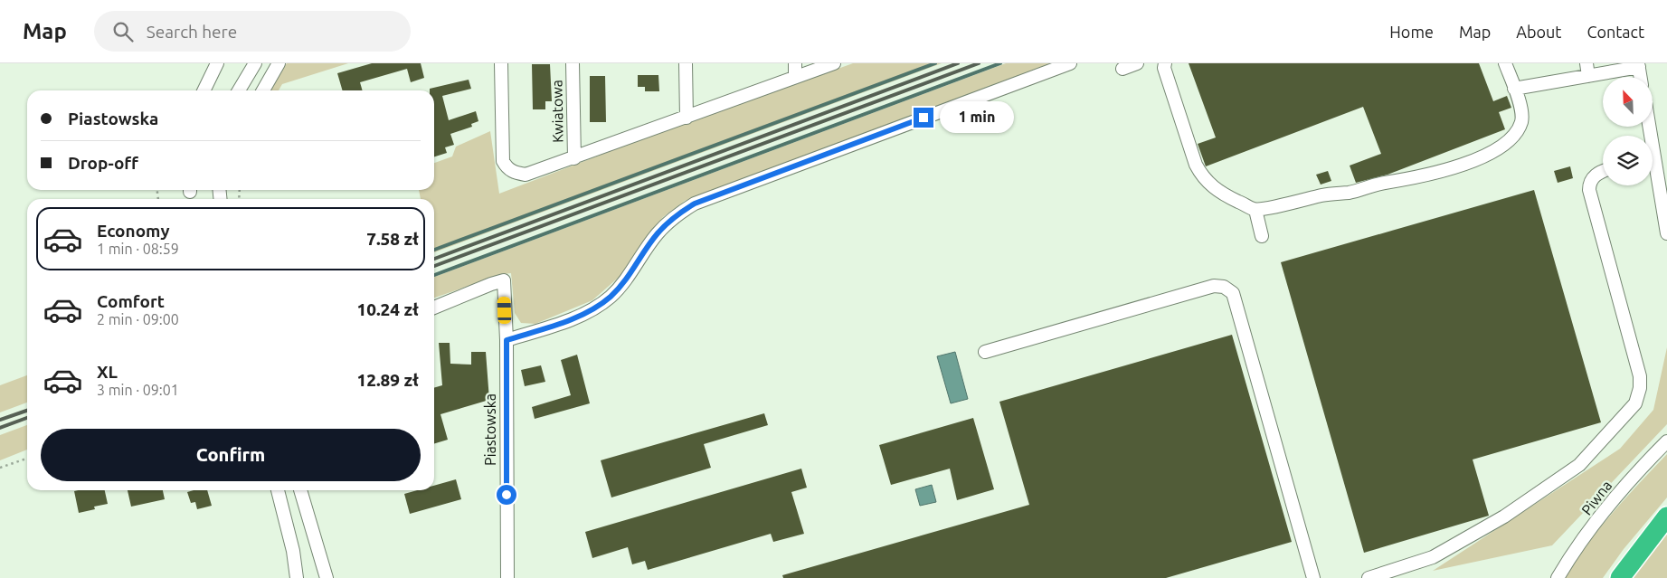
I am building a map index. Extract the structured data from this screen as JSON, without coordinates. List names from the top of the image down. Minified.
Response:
{"streets":{"street":["Kwiatowa","Piastowska","Piwna"]},"north":"top left","page":{"header":"Map","search":"Search here","nav":["Home","Map","About","Contact"],"banner":["Piastowska","Drop-off"],"bubble":"1 min","list":[{"name":"Economy","note":"1 min · 08:59","value":"7.58 zł"},{"name":"Comfort","note":"2 min · 09:00","value":"10.24 zł"},{"name":"XL","note":"3 min · 09:01","value":"12.89 zł"}],"buttons":"Confirm"}}
